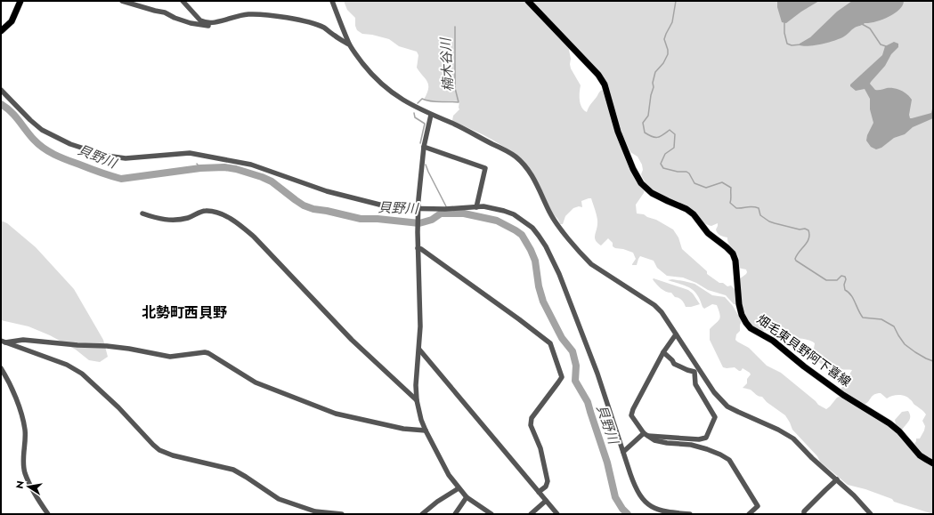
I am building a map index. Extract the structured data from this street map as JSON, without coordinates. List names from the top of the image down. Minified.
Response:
{"streets":{"main road":["畑毛東貝野阿下喜線"]},"districts":["北勢町西貝野"],"water":["楠木谷川","貝野川"],"north":"left"}
